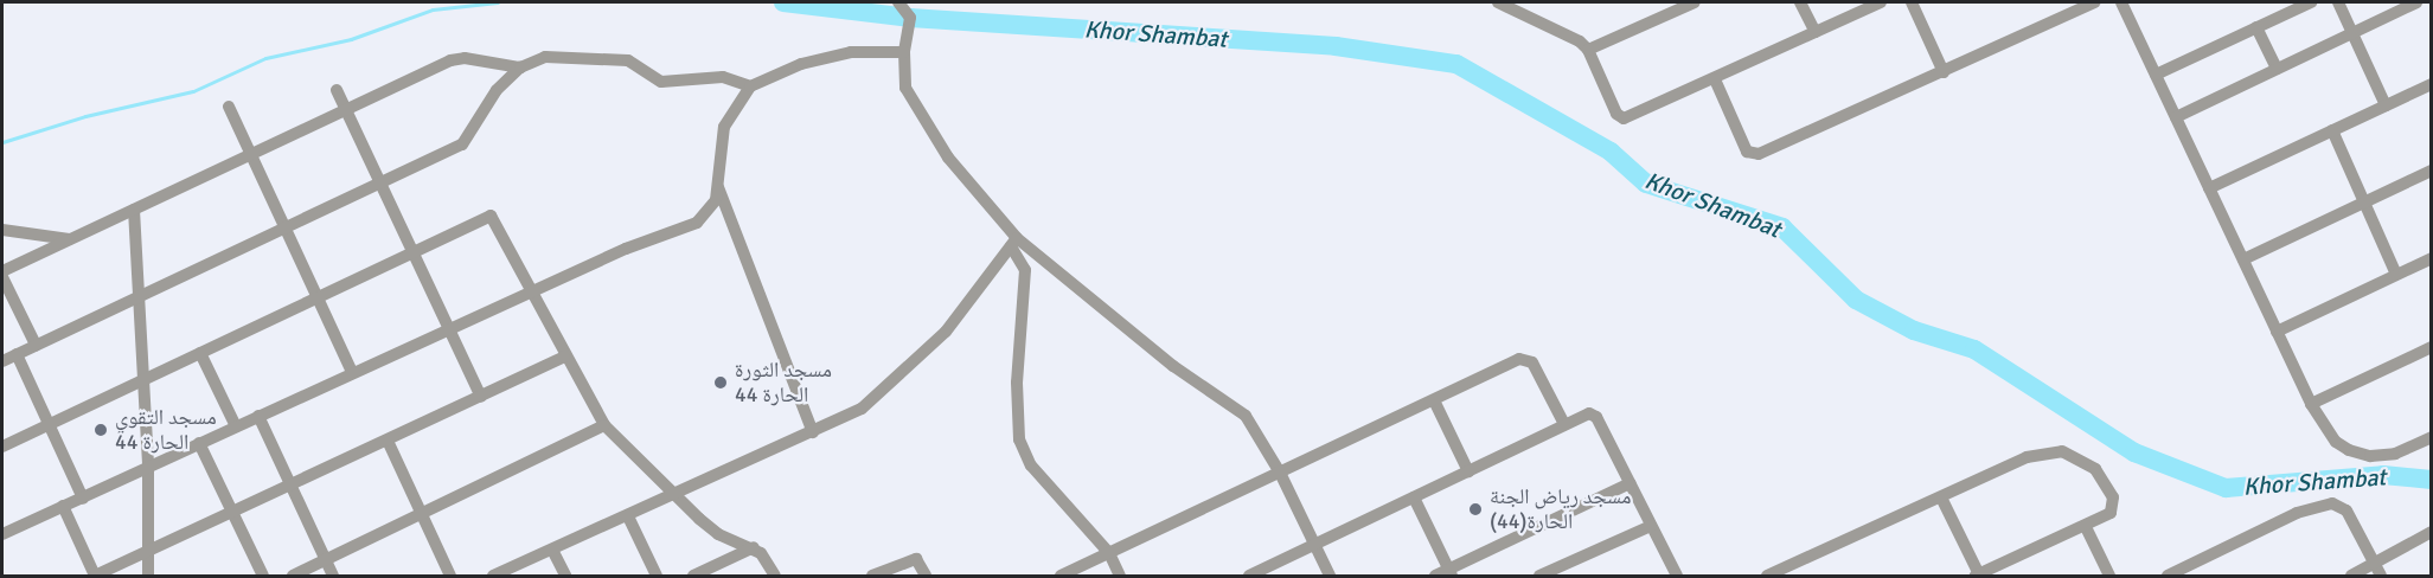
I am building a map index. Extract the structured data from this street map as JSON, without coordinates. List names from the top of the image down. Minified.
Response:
{"water":["Khor Shambat"],"places":["مسجد الثورة الحارة 44","مسجد التقوي الحارة 44","مسجد رياض الجنة الحارة(44)"]}
